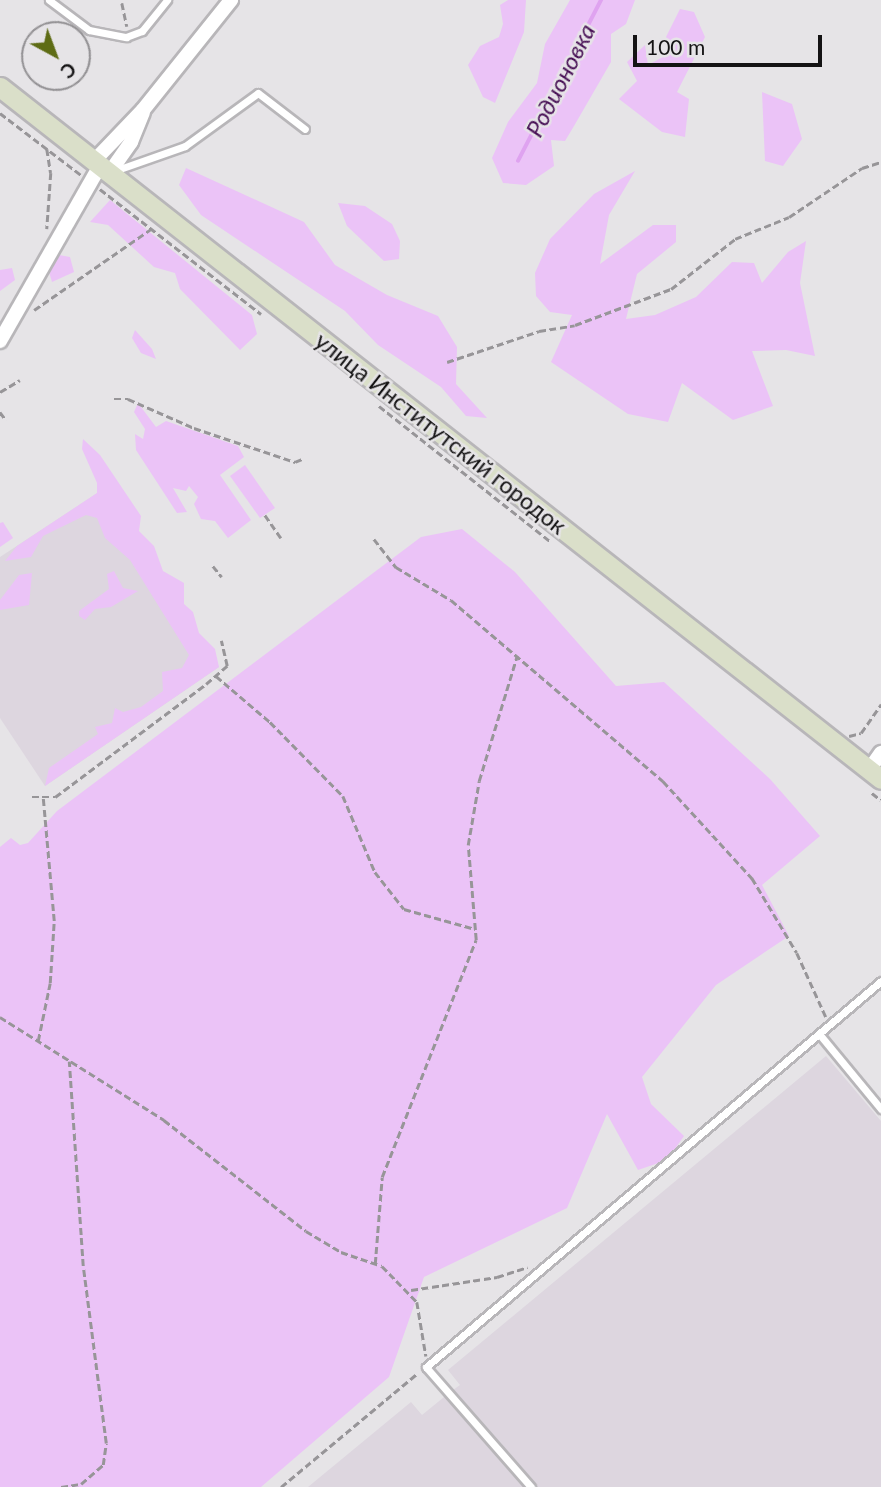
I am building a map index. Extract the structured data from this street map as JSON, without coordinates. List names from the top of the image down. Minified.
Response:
{"streets":{"street":["улица Институтский городок"]},"water":["Родионовка"],"scale_bar":"100 m","north":"bottom right"}
